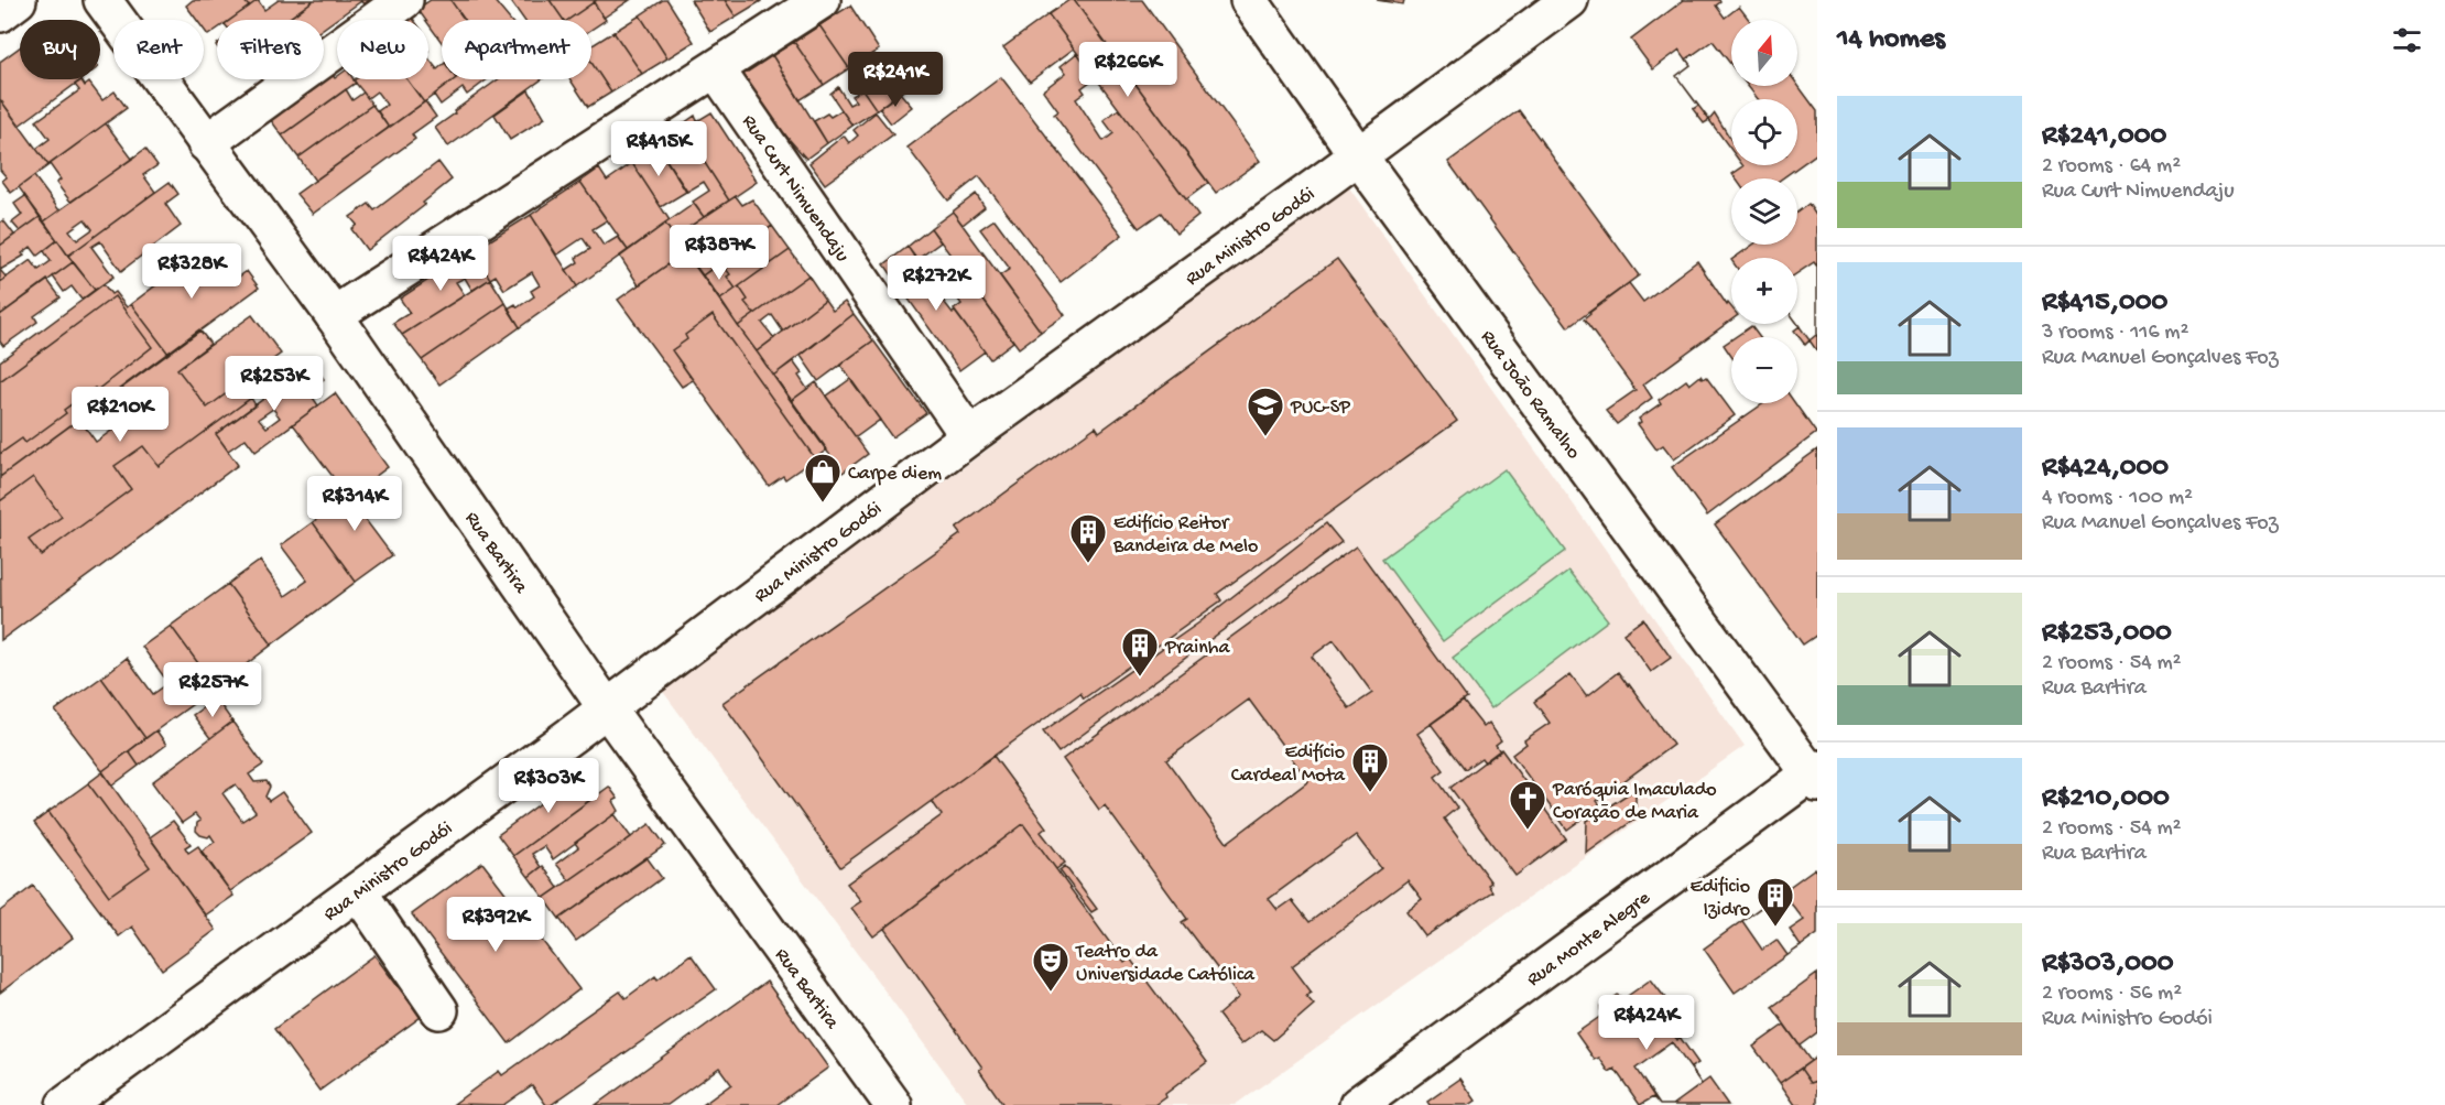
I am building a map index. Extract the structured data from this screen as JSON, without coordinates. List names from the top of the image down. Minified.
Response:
{"streets":{"street":["Rua Curt Nimuendaju","Rua Ministro Godói","Rua João Ramalho","Rua Bartira","Rua Monte Alegre"]},"crossings":[["Rua Curt Nimuendaju","Rua Ministro Godói"],["Rua Ministro Godói","Rua João Ramalho"],["Rua Ministro Godói","Rua Bartira"],["Rua João Ramalho","Rua Monte Alegre"]],"places":{"school or university":["PUC-SP"],"shop":["Carpe diem"],"building":["Edifício Reitor Bandeira de Melo","Prainha","Edifício Cardeal Mota","Edificio Izidro"],"church":["Paróquia Imaculado Coração de Maria"],"theatre":["Teatro da Universidade Católica"]},"north":"top","page":{"heading":"14 homes","map_buttons":["+","−"],"chip":["Buy","Rent","Filters","New","Apartment"],"price":["R$266K","R$241K","R$415K","R$387K","R$424K","R$328K","R$272K","R$253K","R$210K","R$314K","R$257K","R$303K","R$392K","R$424K"],"list":[{"name":"R$241,000","note":"2 rooms · 64 m² · Rua Curt Nimuendaju"},{"name":"R$415,000","note":"3 rooms · 116 m² · Rua Manuel Gonçalves Foz"},{"name":"R$424,000","note":"4 rooms · 100 m² · Rua Manuel Gonçalves Foz"},{"name":"R$253,000","note":"2 rooms · 54 m² · Rua Bartira"},{"name":"R$210,000","note":"2 rooms · 54 m² · Rua Bartira"},{"name":"R$303,000","note":"2 rooms · 56 m² · Rua Ministro Godói"}]}}
